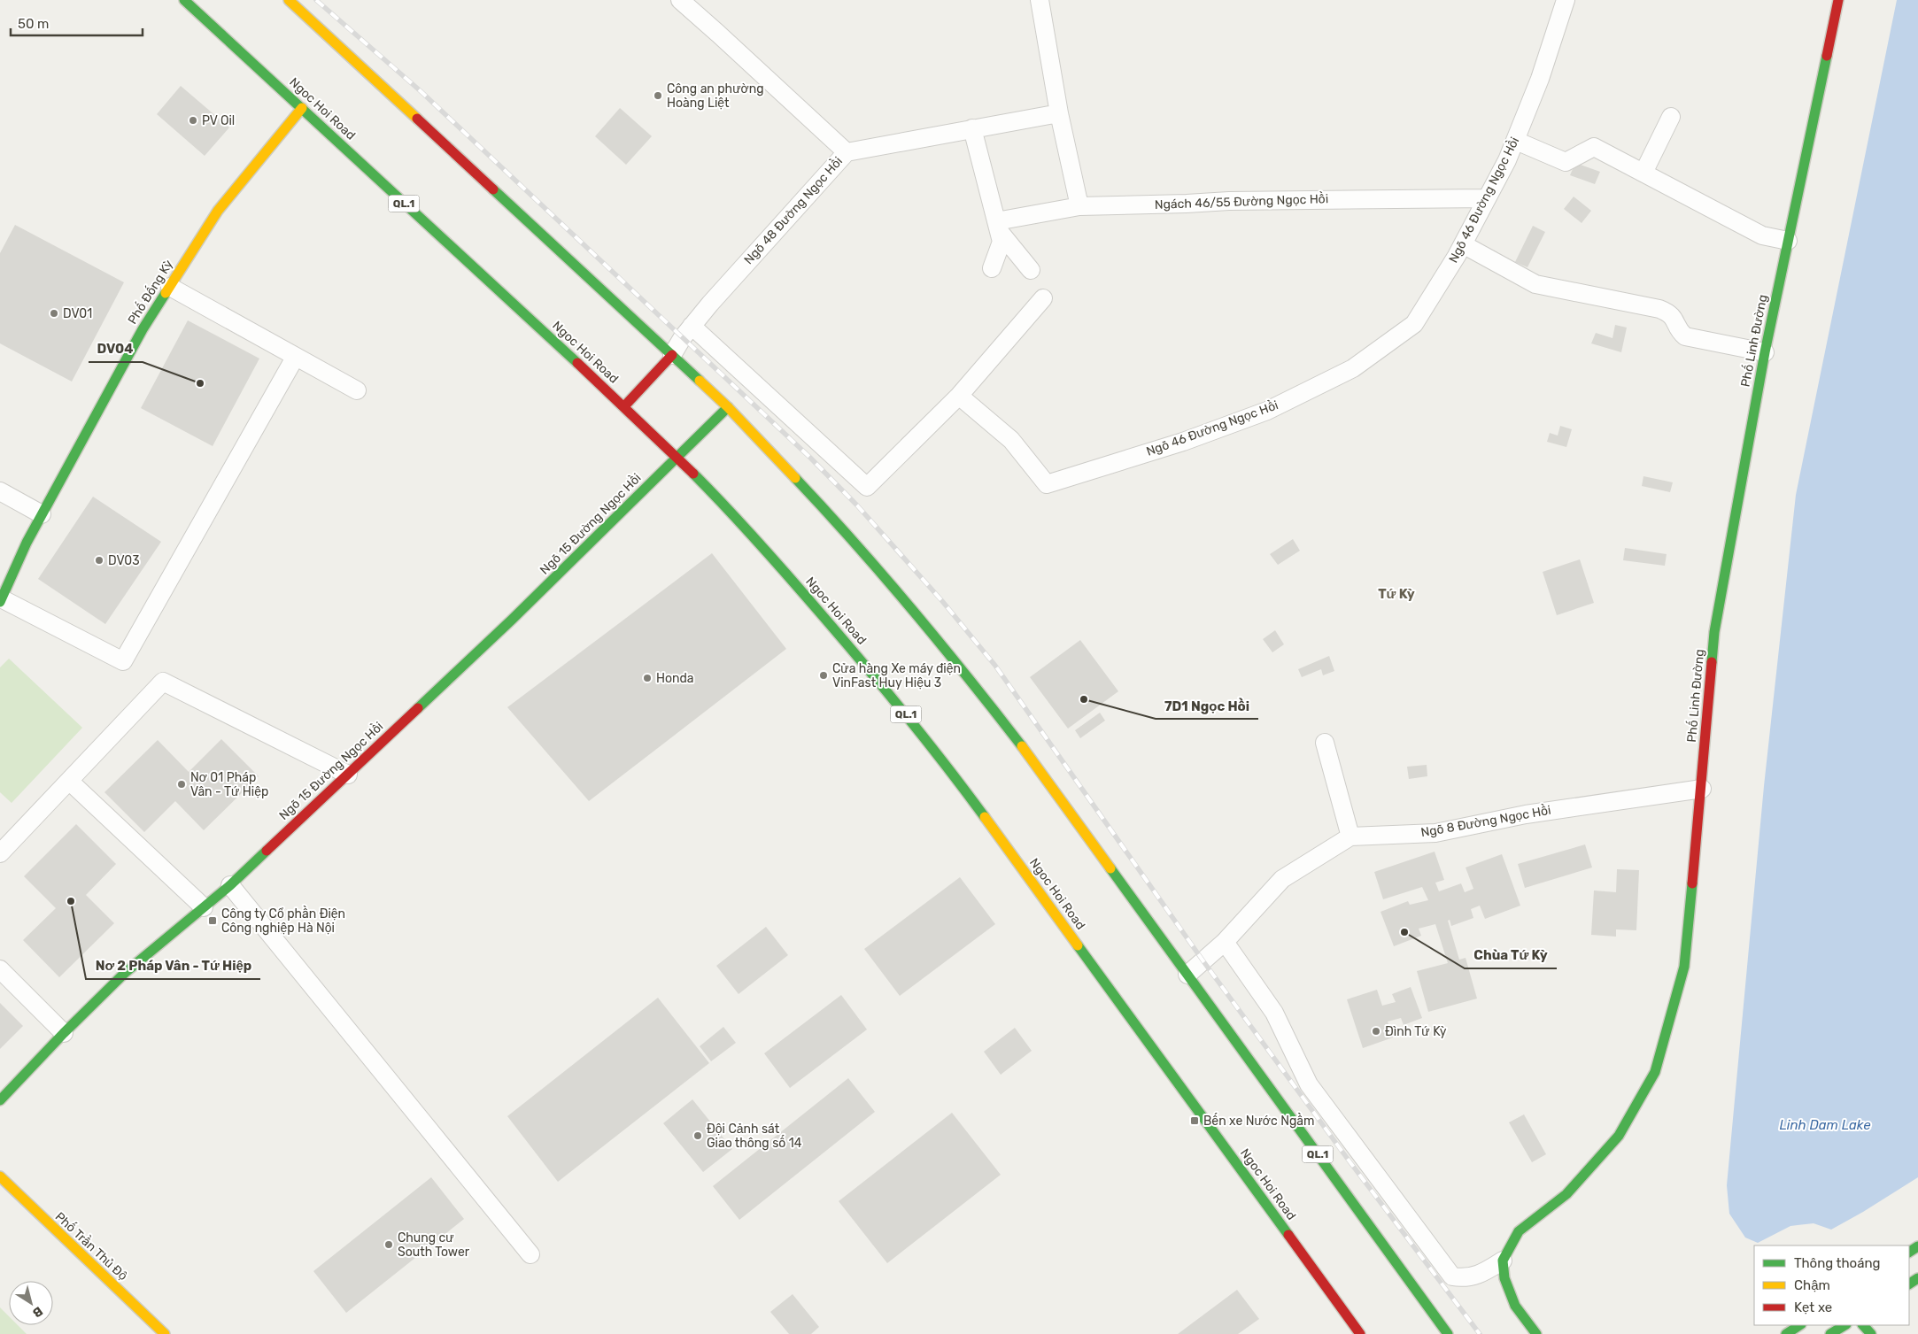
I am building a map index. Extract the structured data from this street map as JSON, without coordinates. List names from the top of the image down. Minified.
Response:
{"streets":{"main road":["Ngoc Hoi Road","QL.1","Phố Đống Kỳ","Phố Linh Đường","Ngõ 15 Đường Ngọc Hồi","Phố Trần Thủ Độ"],"street":["Ngõ 46 Đường Ngọc Hồi","Ngách 46/55 Đường Ngọc Hồi","Ngõ 48 Đường Ngọc Hồi","Ngõ 8 Đường Ngọc Hồi"]},"crossings":[["Ngoc Hoi Road","Phố Đống Kỳ"],["Ngoc Hoi Road","Ngõ 15 Đường Ngọc Hồi"],["Ngõ 46 Đường Ngọc Hồi","Ngách 46/55 Đường Ngọc Hồi"],["QL.1","Ngõ 48 Đường Ngọc Hồi"],["QL.1","Ngõ 15 Đường Ngọc Hồi"],["Phố Linh Đường","Ngõ 8 Đường Ngọc Hồi"]],"districts":["Tứ Kỳ"],"water":["Linh Dam Lake"],"places":{"other":["Công an phường Hoàng Liệt","PV Oil","DV01","DV04","DV03","Cửa hàng Xe máy điện VinFast Huy Hiệu 3","Honda","7D1 Ngọc Hồi","Nơ 01 Pháp Vân - Tứ Hiệp","Nơ 2 Pháp Vân - Tứ Hiệp","Chùa Tứ Kỳ","Đình Tứ Kỳ","Đội Cảnh sát Giao thông số 14","Chung cư South Tower"],"transit":["Công ty Cổ phần Điện Công nghiệp Hà Nội","Bến xe Nước Ngầm"]},"legend":["Thông thoáng","Chậm","Kẹt xe"],"scale_bar":"50 m","north":"bottom right"}
